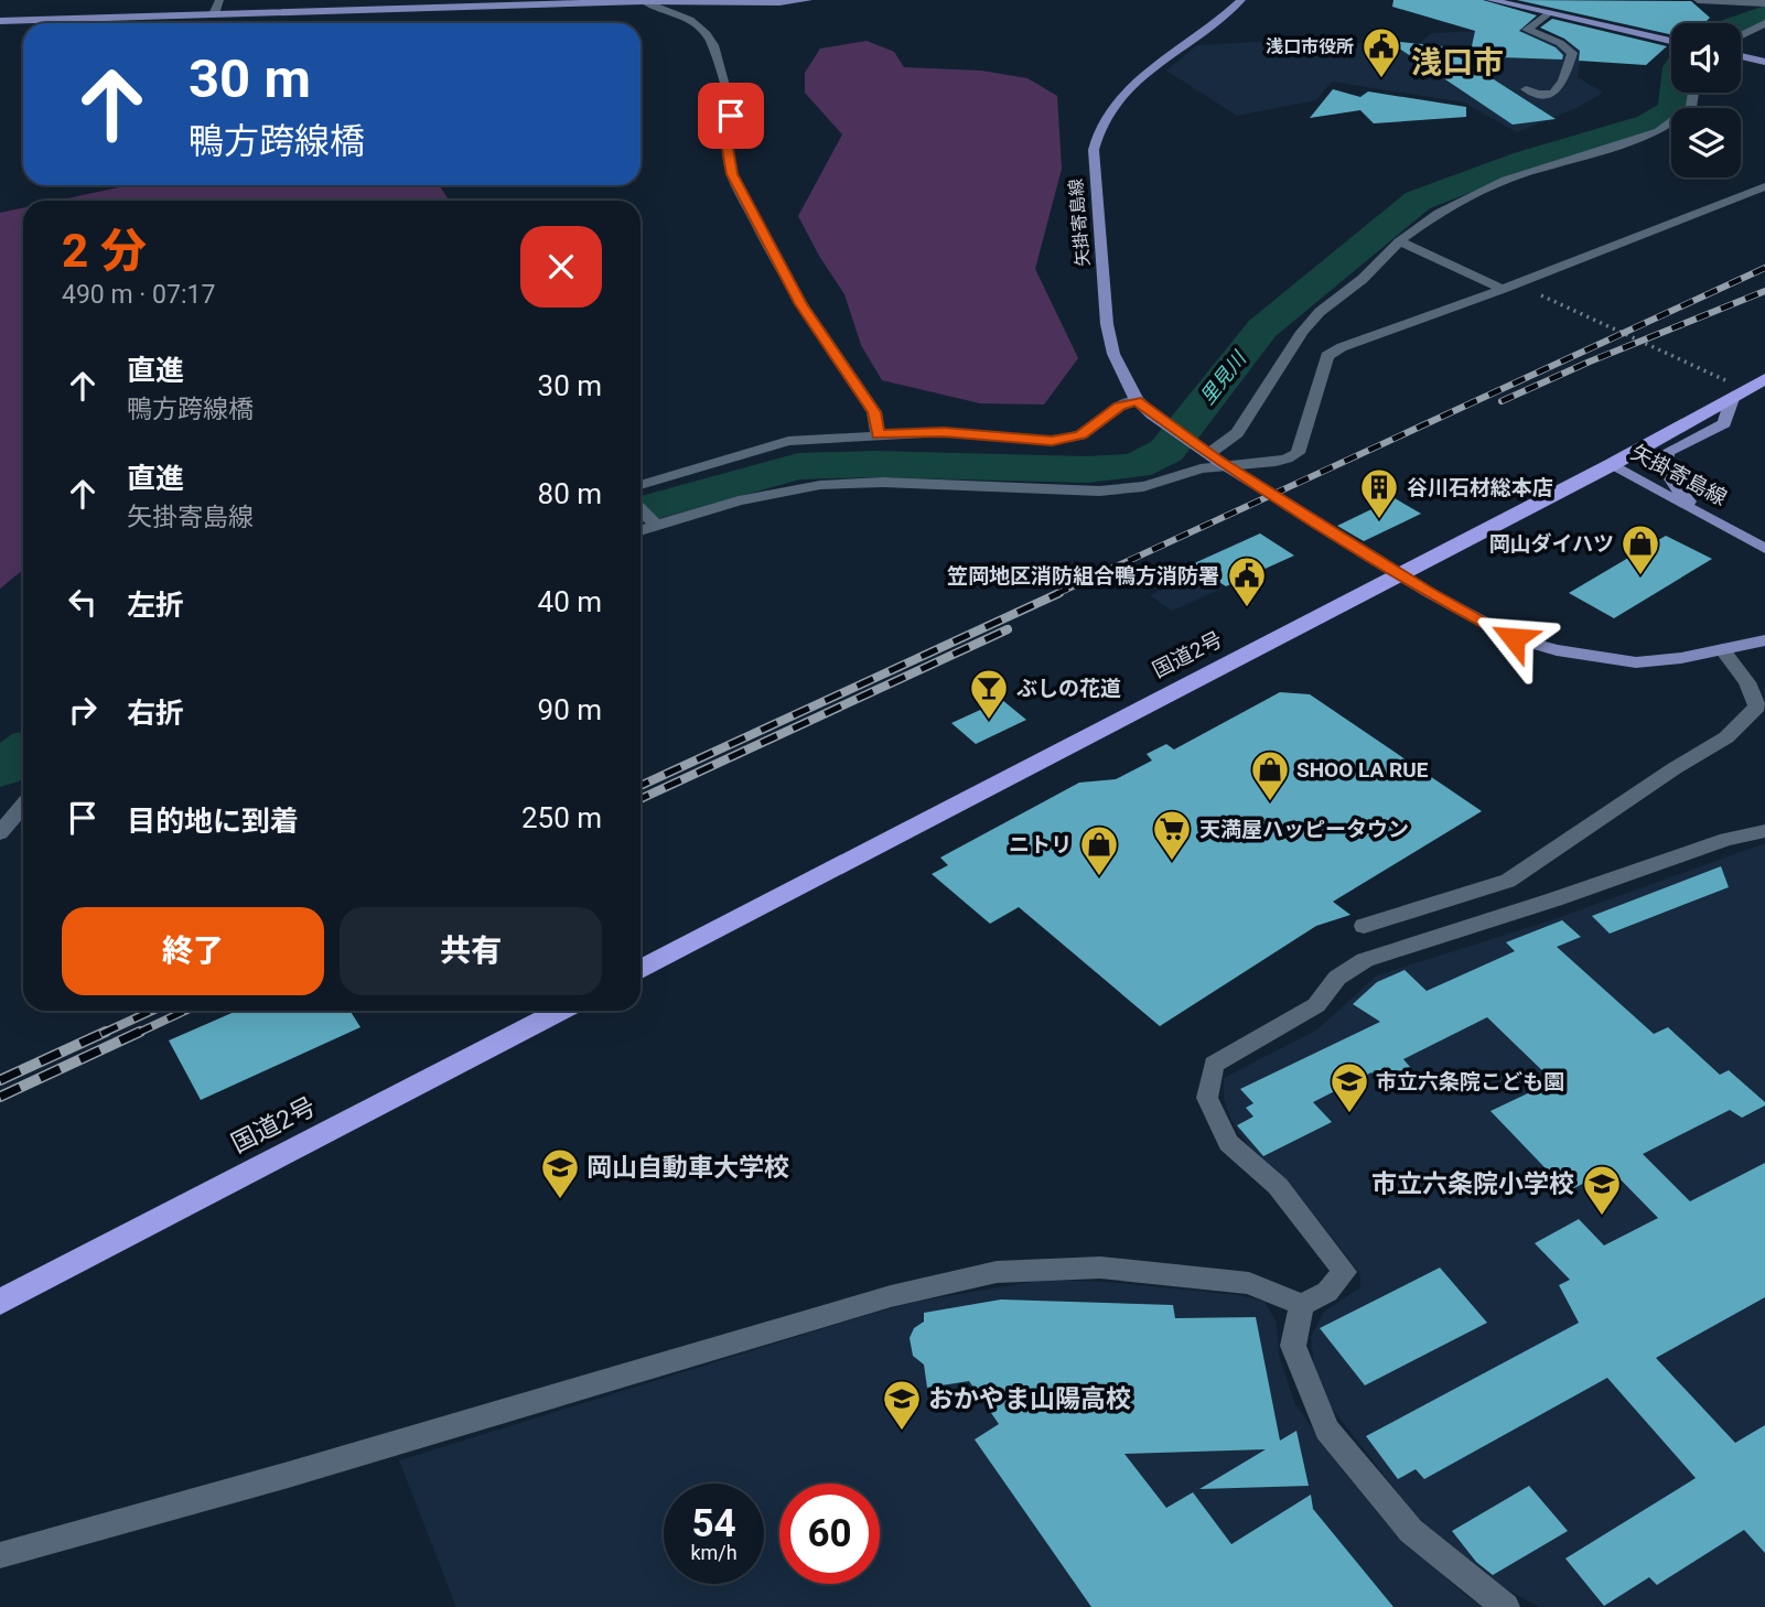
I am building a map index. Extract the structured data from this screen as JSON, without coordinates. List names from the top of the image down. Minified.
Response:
{"streets":{"highway":["国道2号"],"main road":["矢掛寄島線"]},"crossings":[["矢掛寄島線","国道2号"]],"districts":["浅口市"],"water":["里見川"],"places":{"public building":["浅口市役所","笠岡地区消防組合鴨方消防署"],"building":["谷川石材総本店"],"shop":["岡山ダイハツ","SHOO LA RUE","ニトリ"],"bar":["ぶしの花道"],"supermarket":["天満屋ハッピータウン"],"school or university":["市立六条院こども園","岡山自動車大学校","市立六条院小学校","おかやま山陽高校"]},"page":{"turn":["30 m","鴨方跨線橋"],"heading":["2 分","490 m · 07:17"],"list":[{"name":"直進","note":"鴨方跨線橋","value":"30 m"},{"name":"直進","note":"矢掛寄島線","value":"80 m"},{"name":"左折","value":"40 m"},{"name":"右折","value":"90 m"},{"name":"目的地に到着","value":"250 m"}],"buttons":["終了","共有"],"speed":"54 km/h","limit":"60"}}
